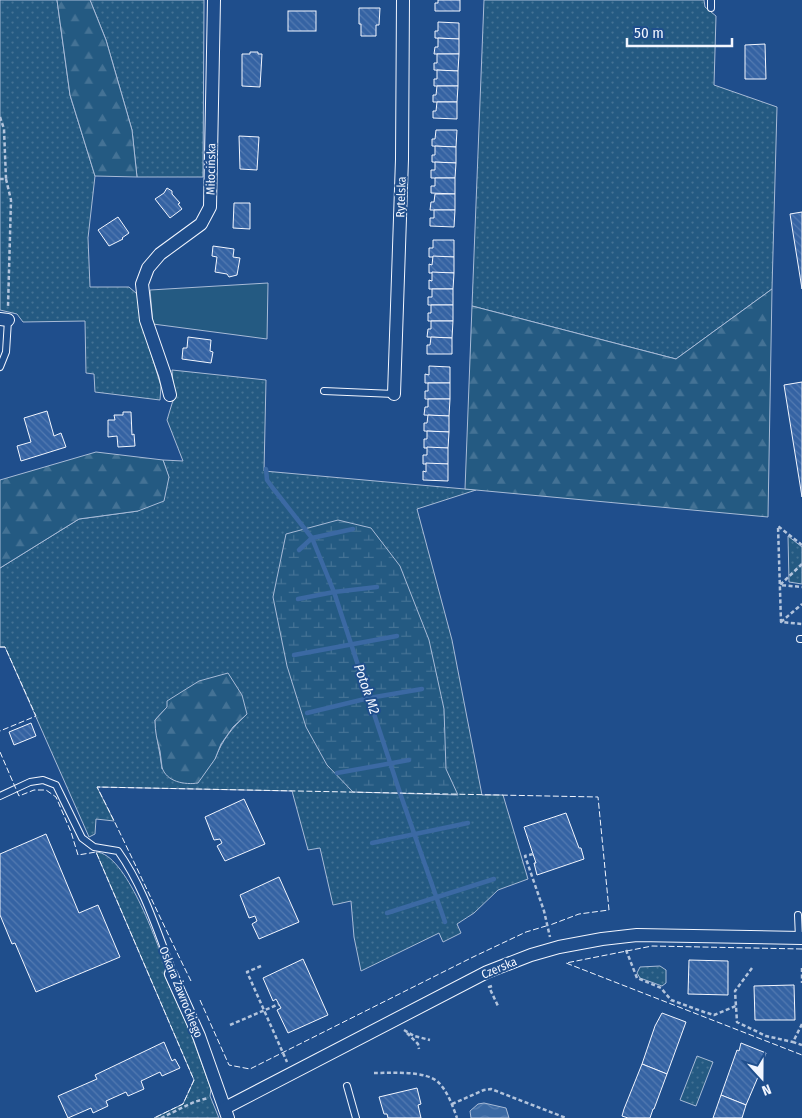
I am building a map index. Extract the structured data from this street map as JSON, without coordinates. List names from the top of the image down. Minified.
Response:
{"streets":{"street":["Miłocińska","Rytelska","Czerska","Oskara Żawrockiego"]},"crossings":[["Czerska","Oskara Żawrockiego"]],"water":["Potok M2"],"scale_bar":"50 m","north":"bottom"}
